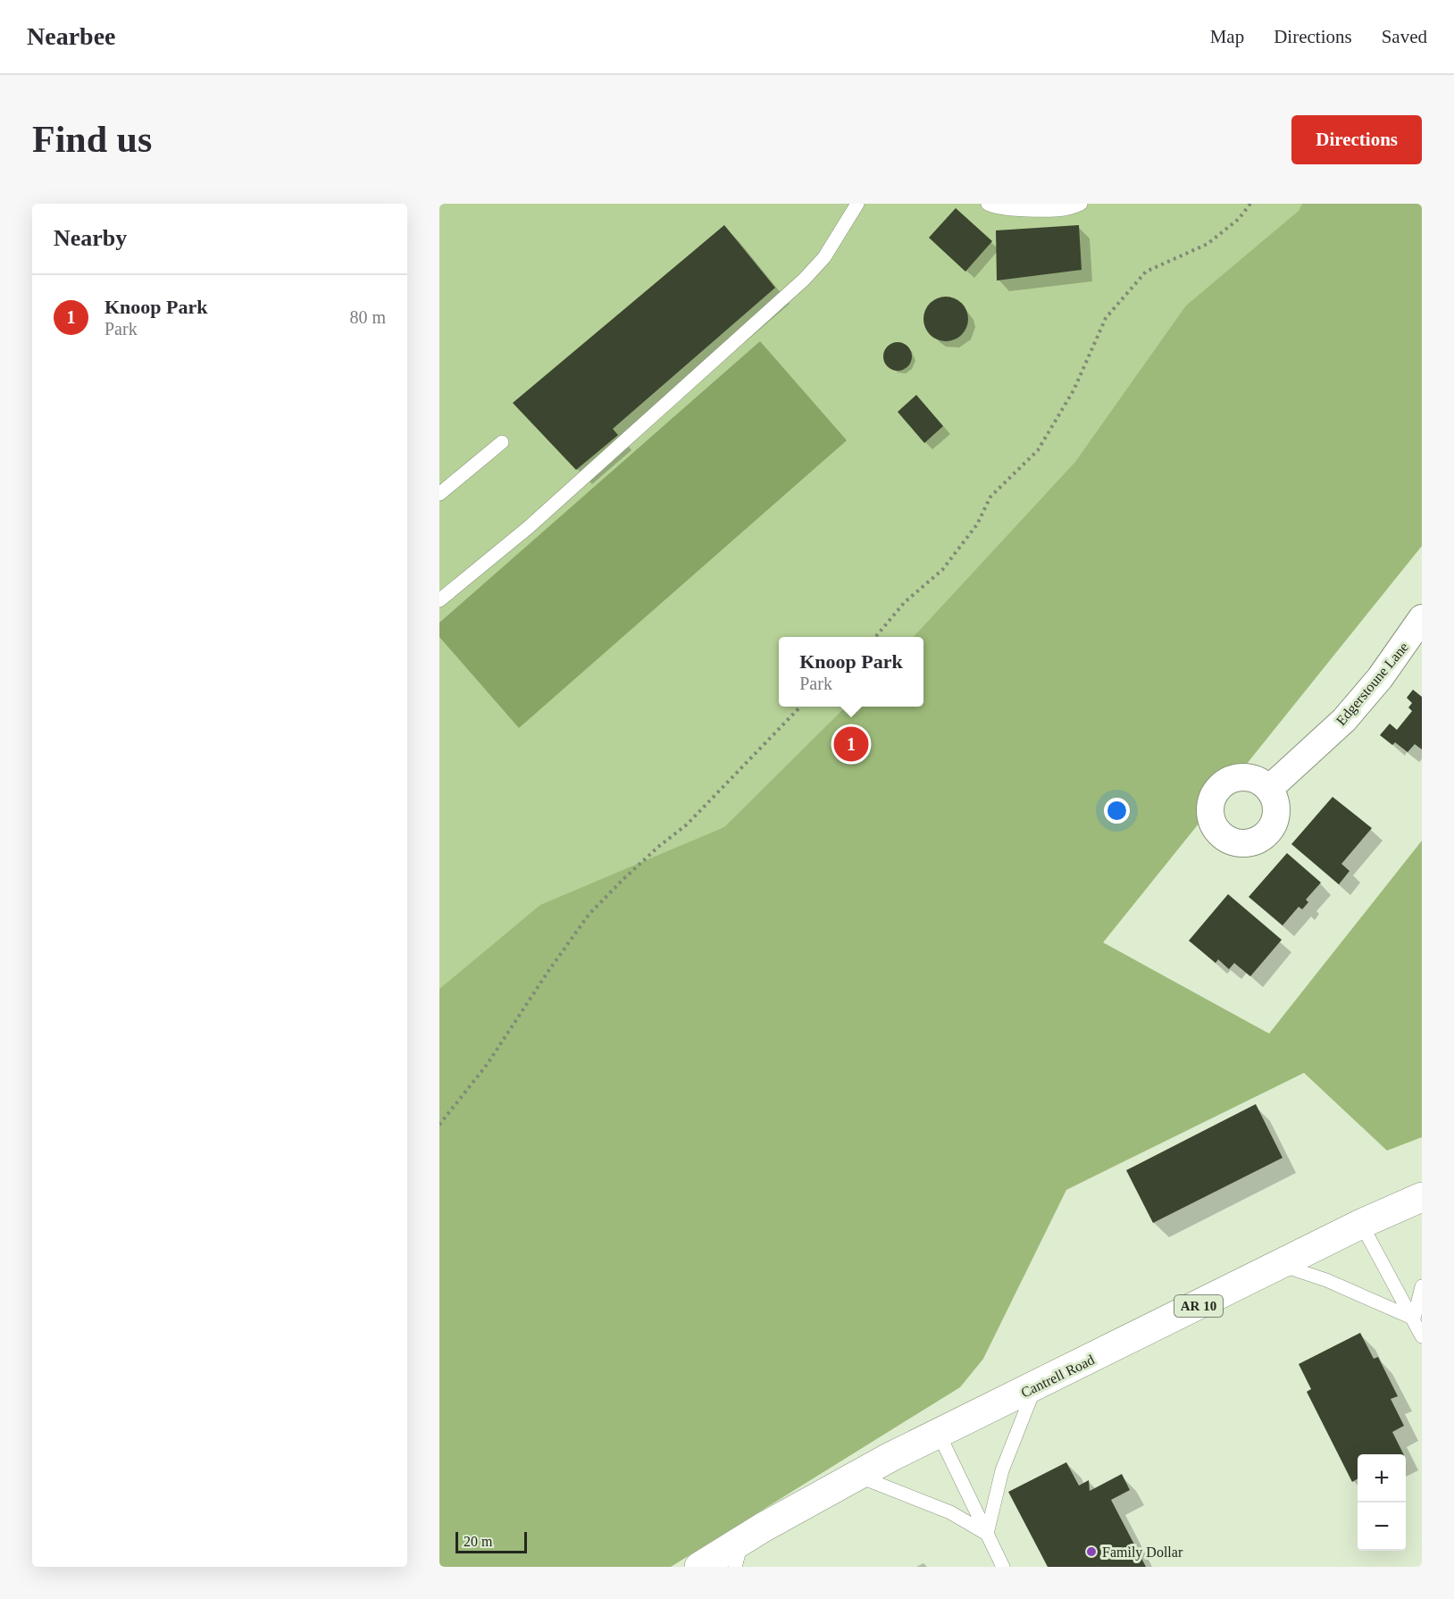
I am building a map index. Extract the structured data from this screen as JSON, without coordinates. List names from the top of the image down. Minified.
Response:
{"streets":{"main road":["AR 10","Cantrell Road"],"street":["Edgerstoune Lane"]},"places":["Family Dollar"],"scale_bar":"20 m","page":{"header":"Nearbee","nav":["Map","Directions","Saved"],"buttons":"Directions","title":"Find us","heading":"Nearby","list":[{"mark":"1","name":"Knoop Park","note":"Park","value":"80 m"}],"popup":["Knoop Park","Park"],"pins":"1","map_buttons":["+","−"],"scale":"20 m"}}
